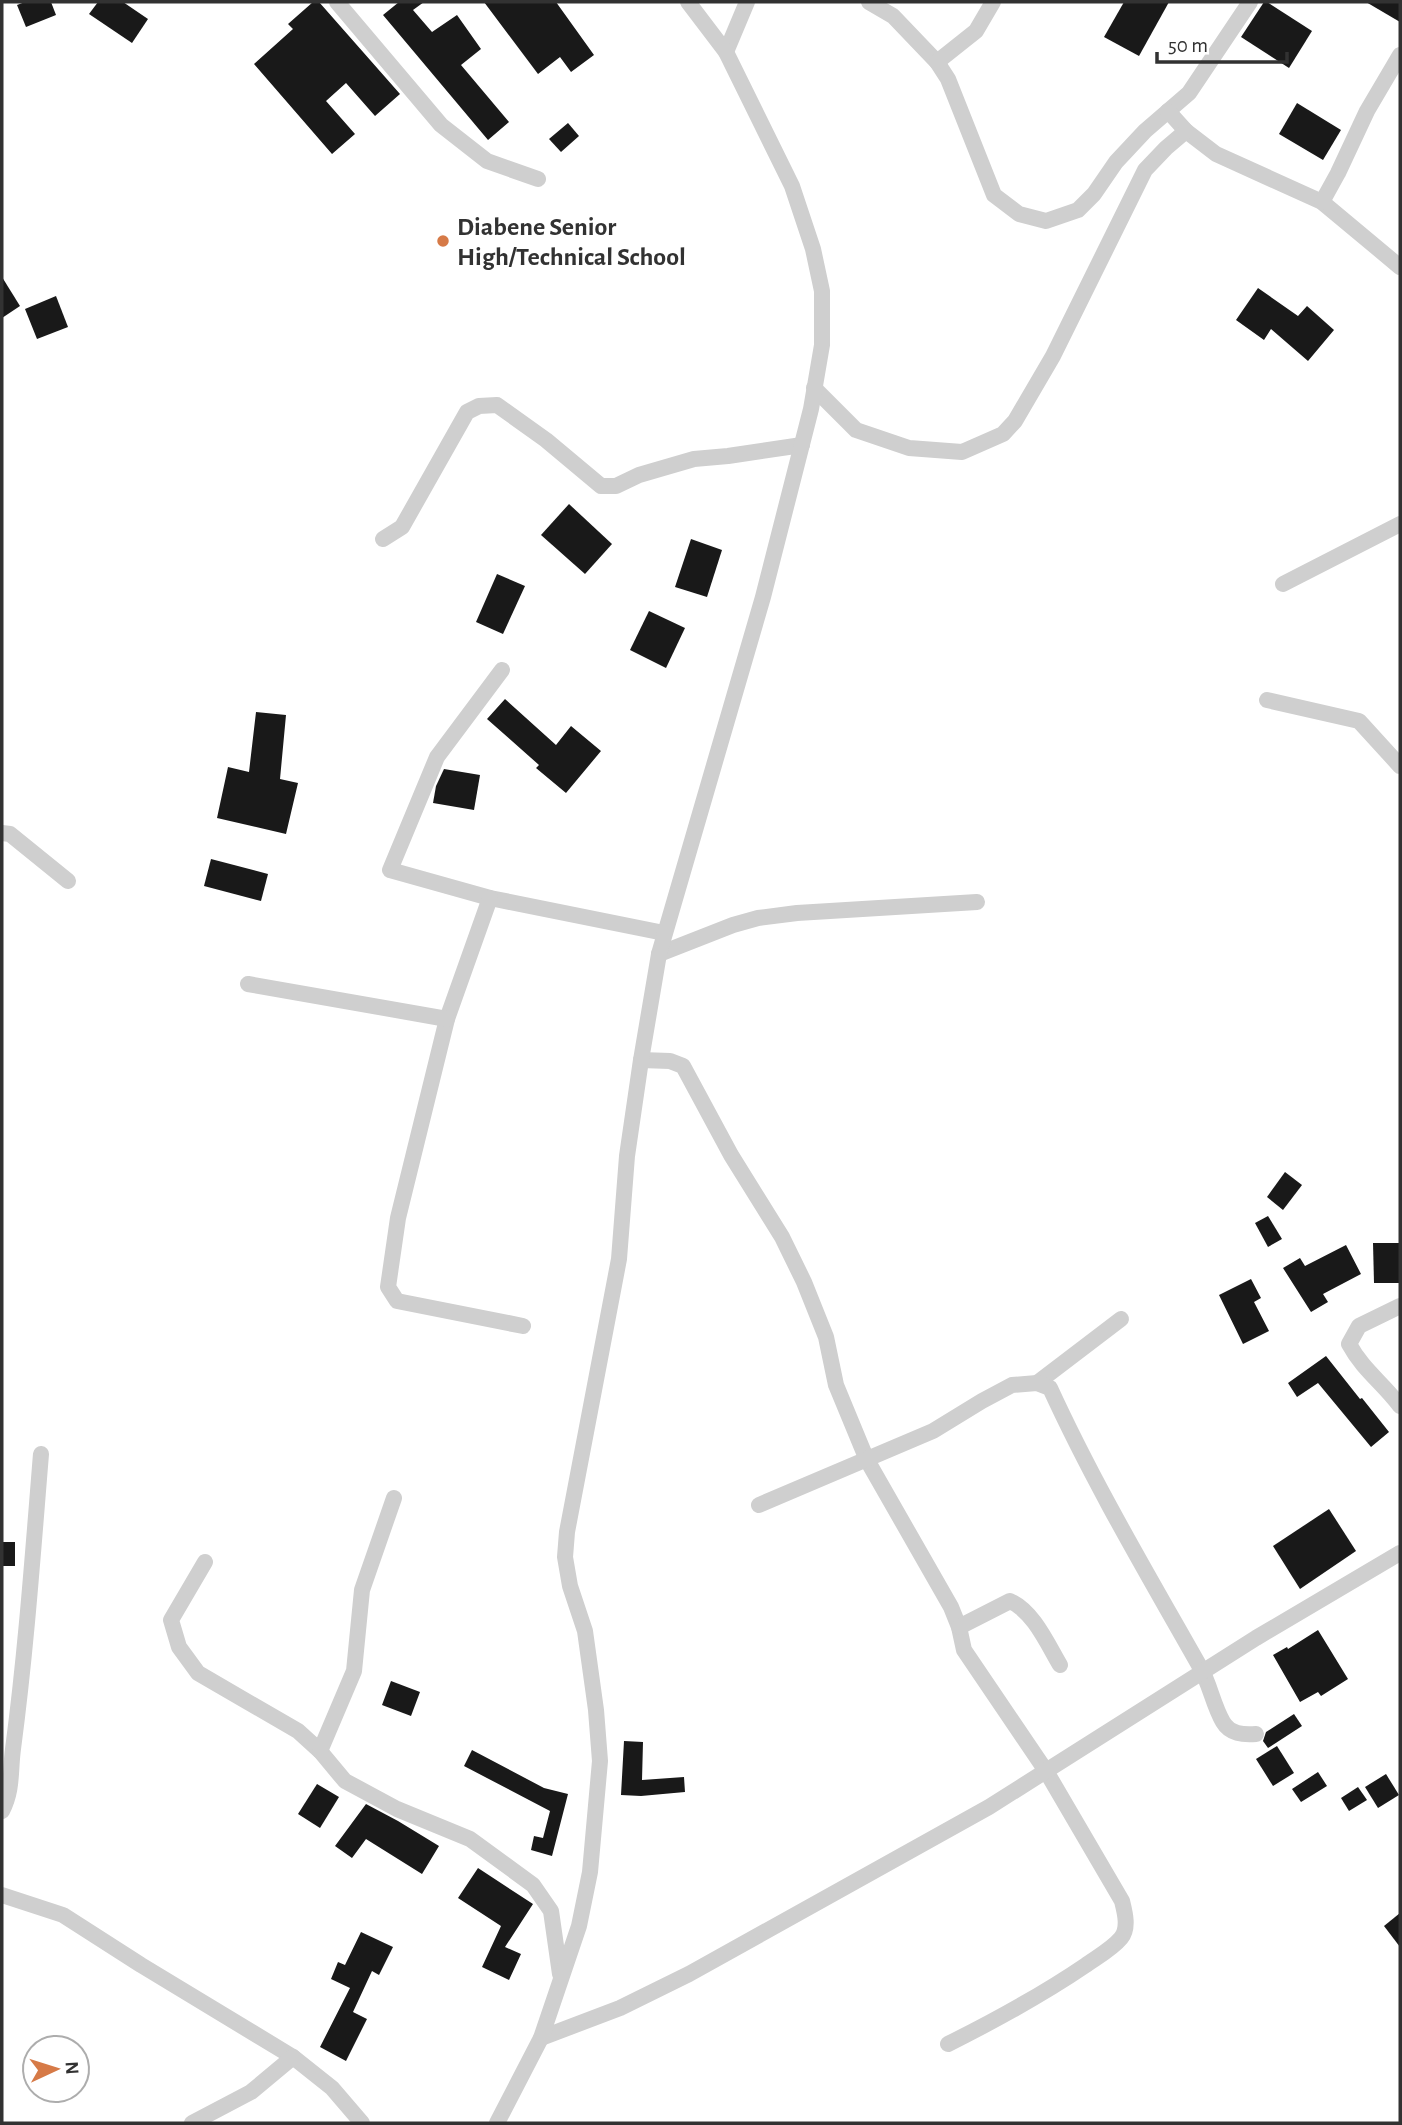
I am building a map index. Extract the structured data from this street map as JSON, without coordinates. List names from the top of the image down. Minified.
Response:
{"places":["Diabene Senior High/Technical School"],"scale_bar":"50 m","north":"right"}
